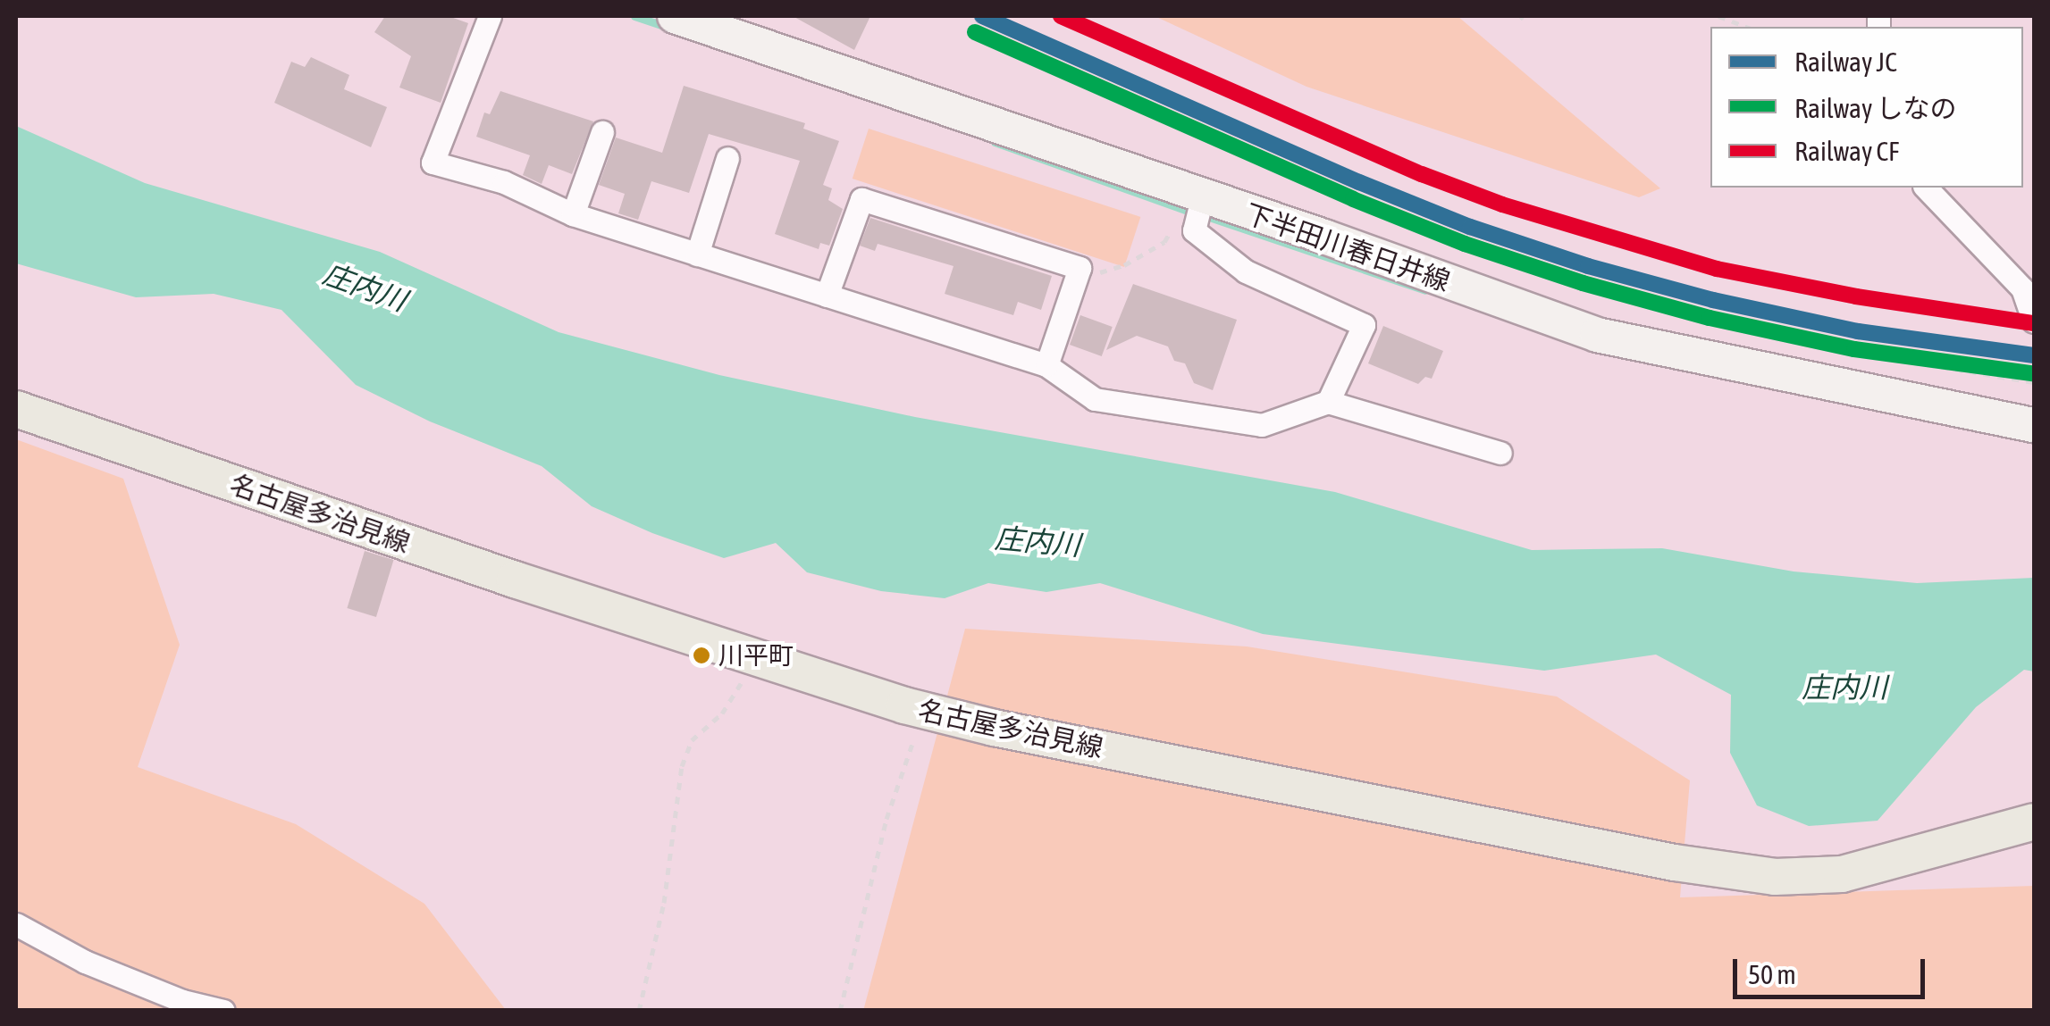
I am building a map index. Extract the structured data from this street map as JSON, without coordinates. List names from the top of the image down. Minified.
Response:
{"streets":{"main road":["下半田川春日井線","名古屋多治見線"]},"water":["庄内川"],"places":["川平町"],"lines":["rail line JC","rail line CF","rail line しなの"],"legend":["Railway JC","Railway しなの","Railway CF"],"scale_bar":"50 m"}
